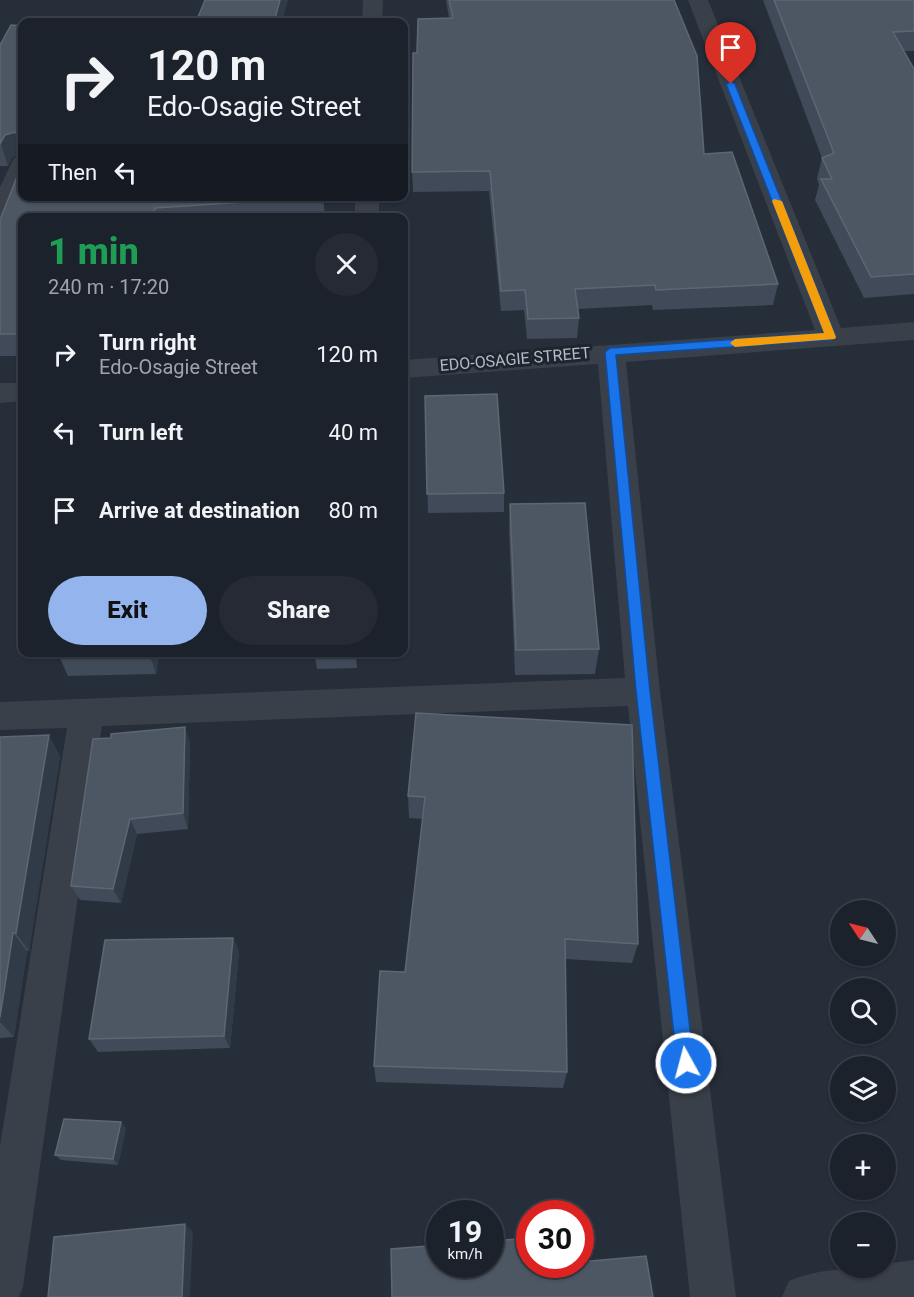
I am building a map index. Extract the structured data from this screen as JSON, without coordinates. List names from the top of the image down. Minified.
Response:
{"streets":{"street":["EDO-OSAGIE STREET"]},"north":"top left","page":{"turn":["120 m","Edo-Osagie Street"],"then":"Then","heading":["1 min","240 m · 17:20"],"list":[{"name":"Turn right","note":"Edo-Osagie Street","value":"120 m"},{"name":"Turn left","value":"40 m"},{"name":"Arrive at destination","value":"80 m"}],"buttons":["Exit","Share"],"map_buttons":["+","−"],"speed":"19 km/h","limit":"30"}}
